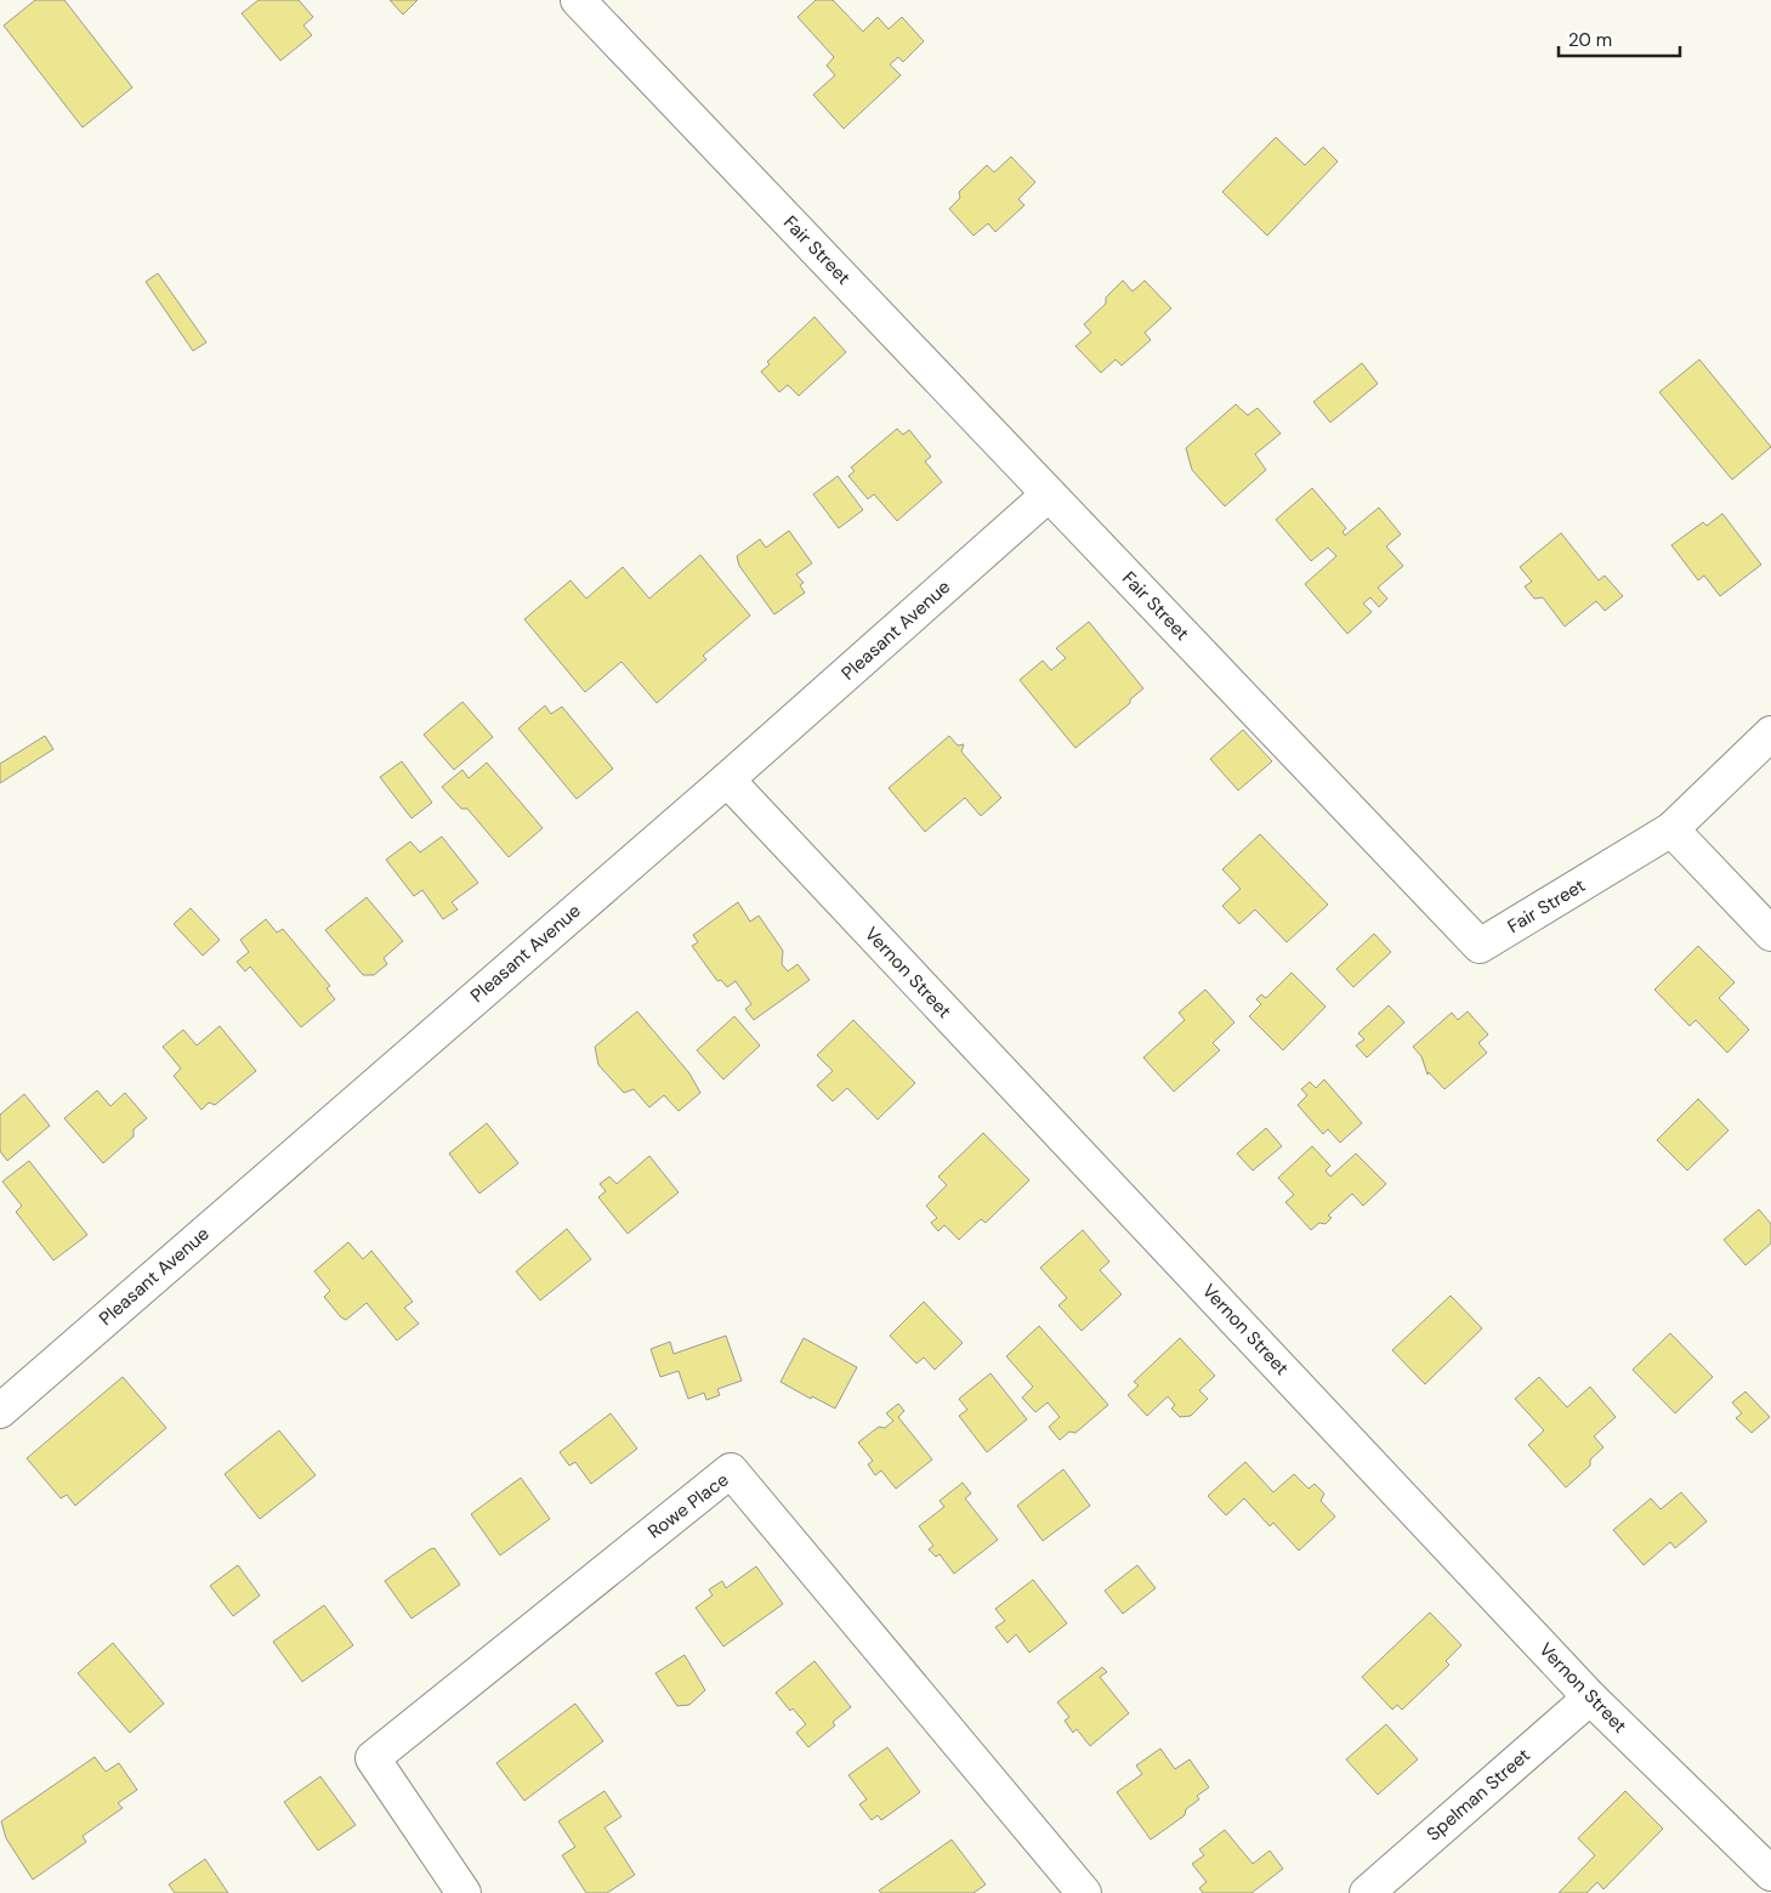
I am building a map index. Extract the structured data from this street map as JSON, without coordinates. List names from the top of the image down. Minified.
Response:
{"streets":{"street":["Fair Street","Pleasant Avenue","Vernon Street","Rowe Place","Spelman Street"]},"crossings":[["Fair Street","Pleasant Avenue"],["Pleasant Avenue","Vernon Street"],["Vernon Street","Spelman Street"]],"scale_bar":"20 m"}
